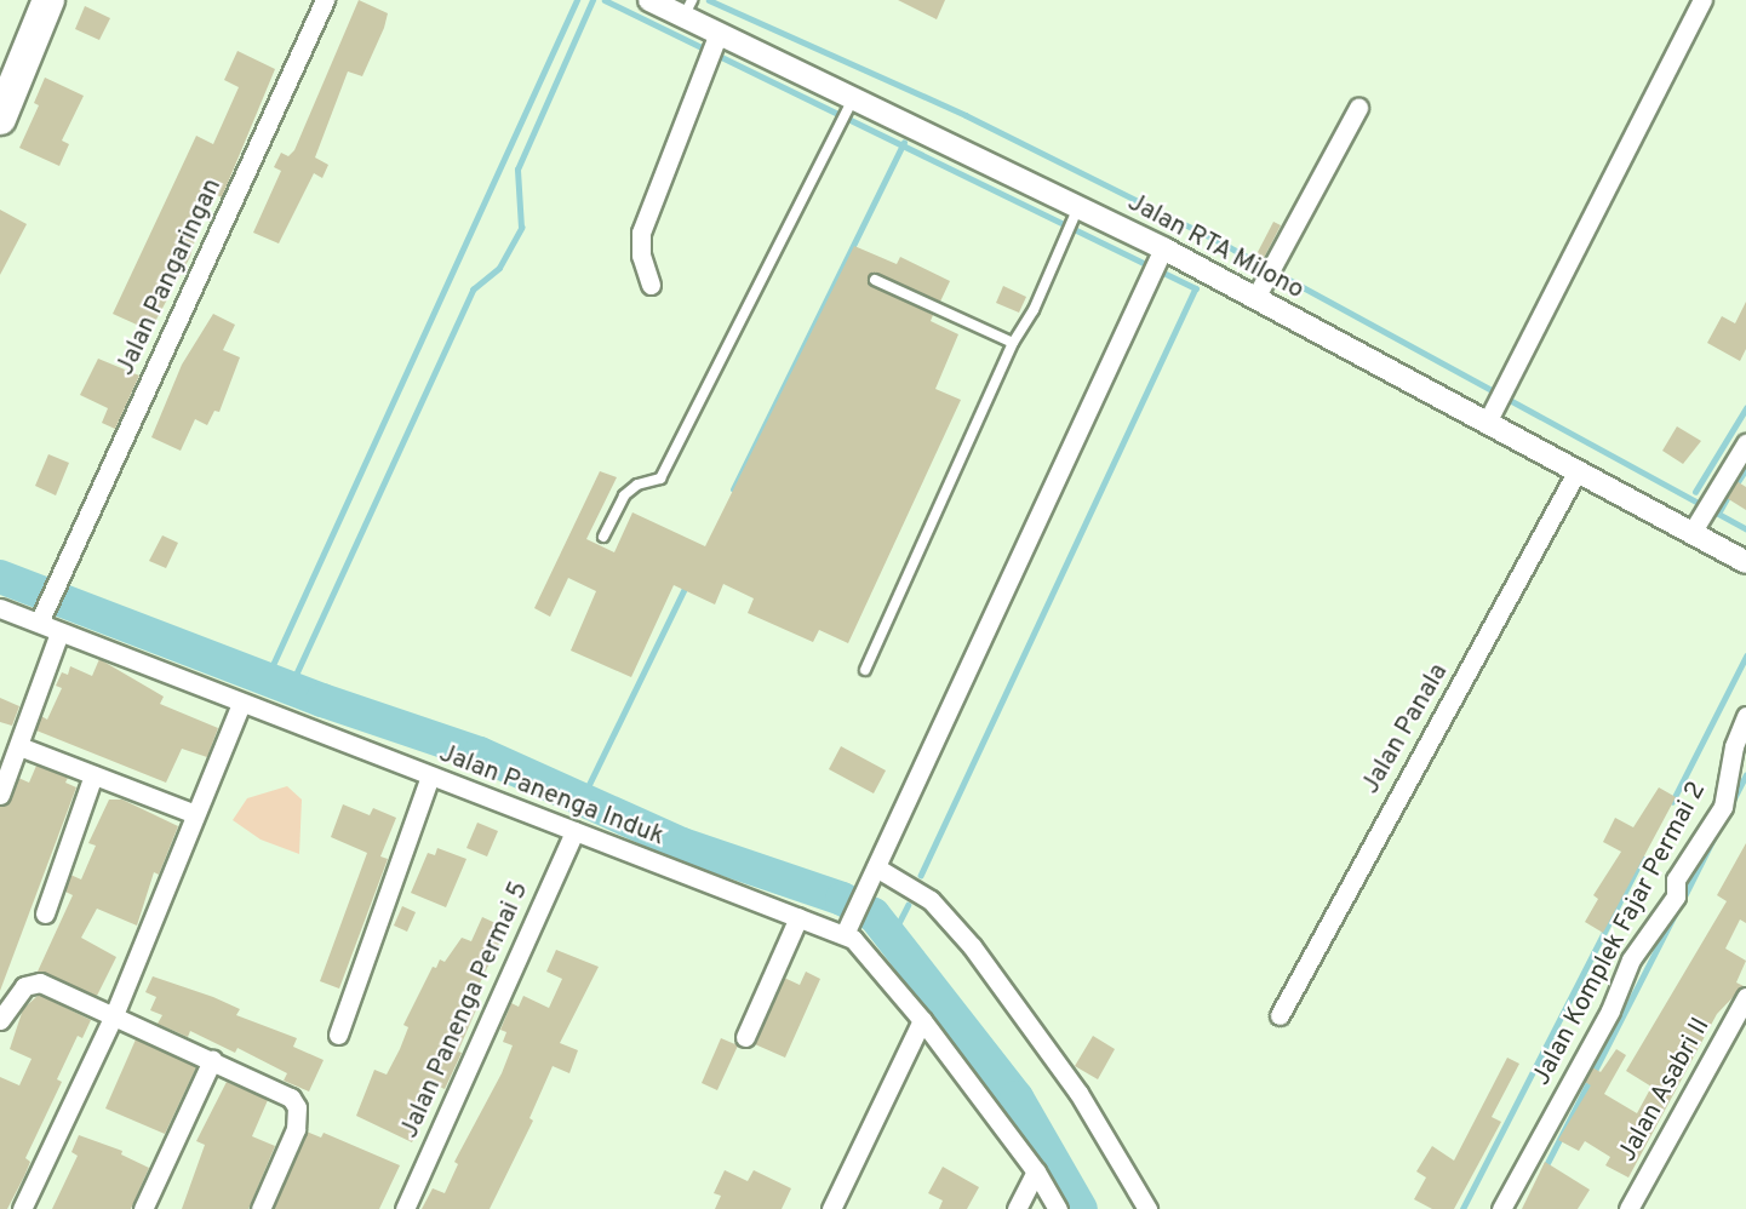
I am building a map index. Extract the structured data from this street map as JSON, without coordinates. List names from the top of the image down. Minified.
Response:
{"streets":{"street":["Jalan RTA Milono","Jalan Pangaringan","Jalan Panala","Jalan Panenga Induk","Jalan Komplek Fajar Permai 2","Jalan Panenga Permai 5","Jalan Asabri II"]},"crossings":[["Jalan RTA Milono","Jalan Panala"],["Jalan Pangaringan","Jalan Panenga Induk"],["Jalan Panenga Induk","Jalan Panenga Permai 5"]]}
